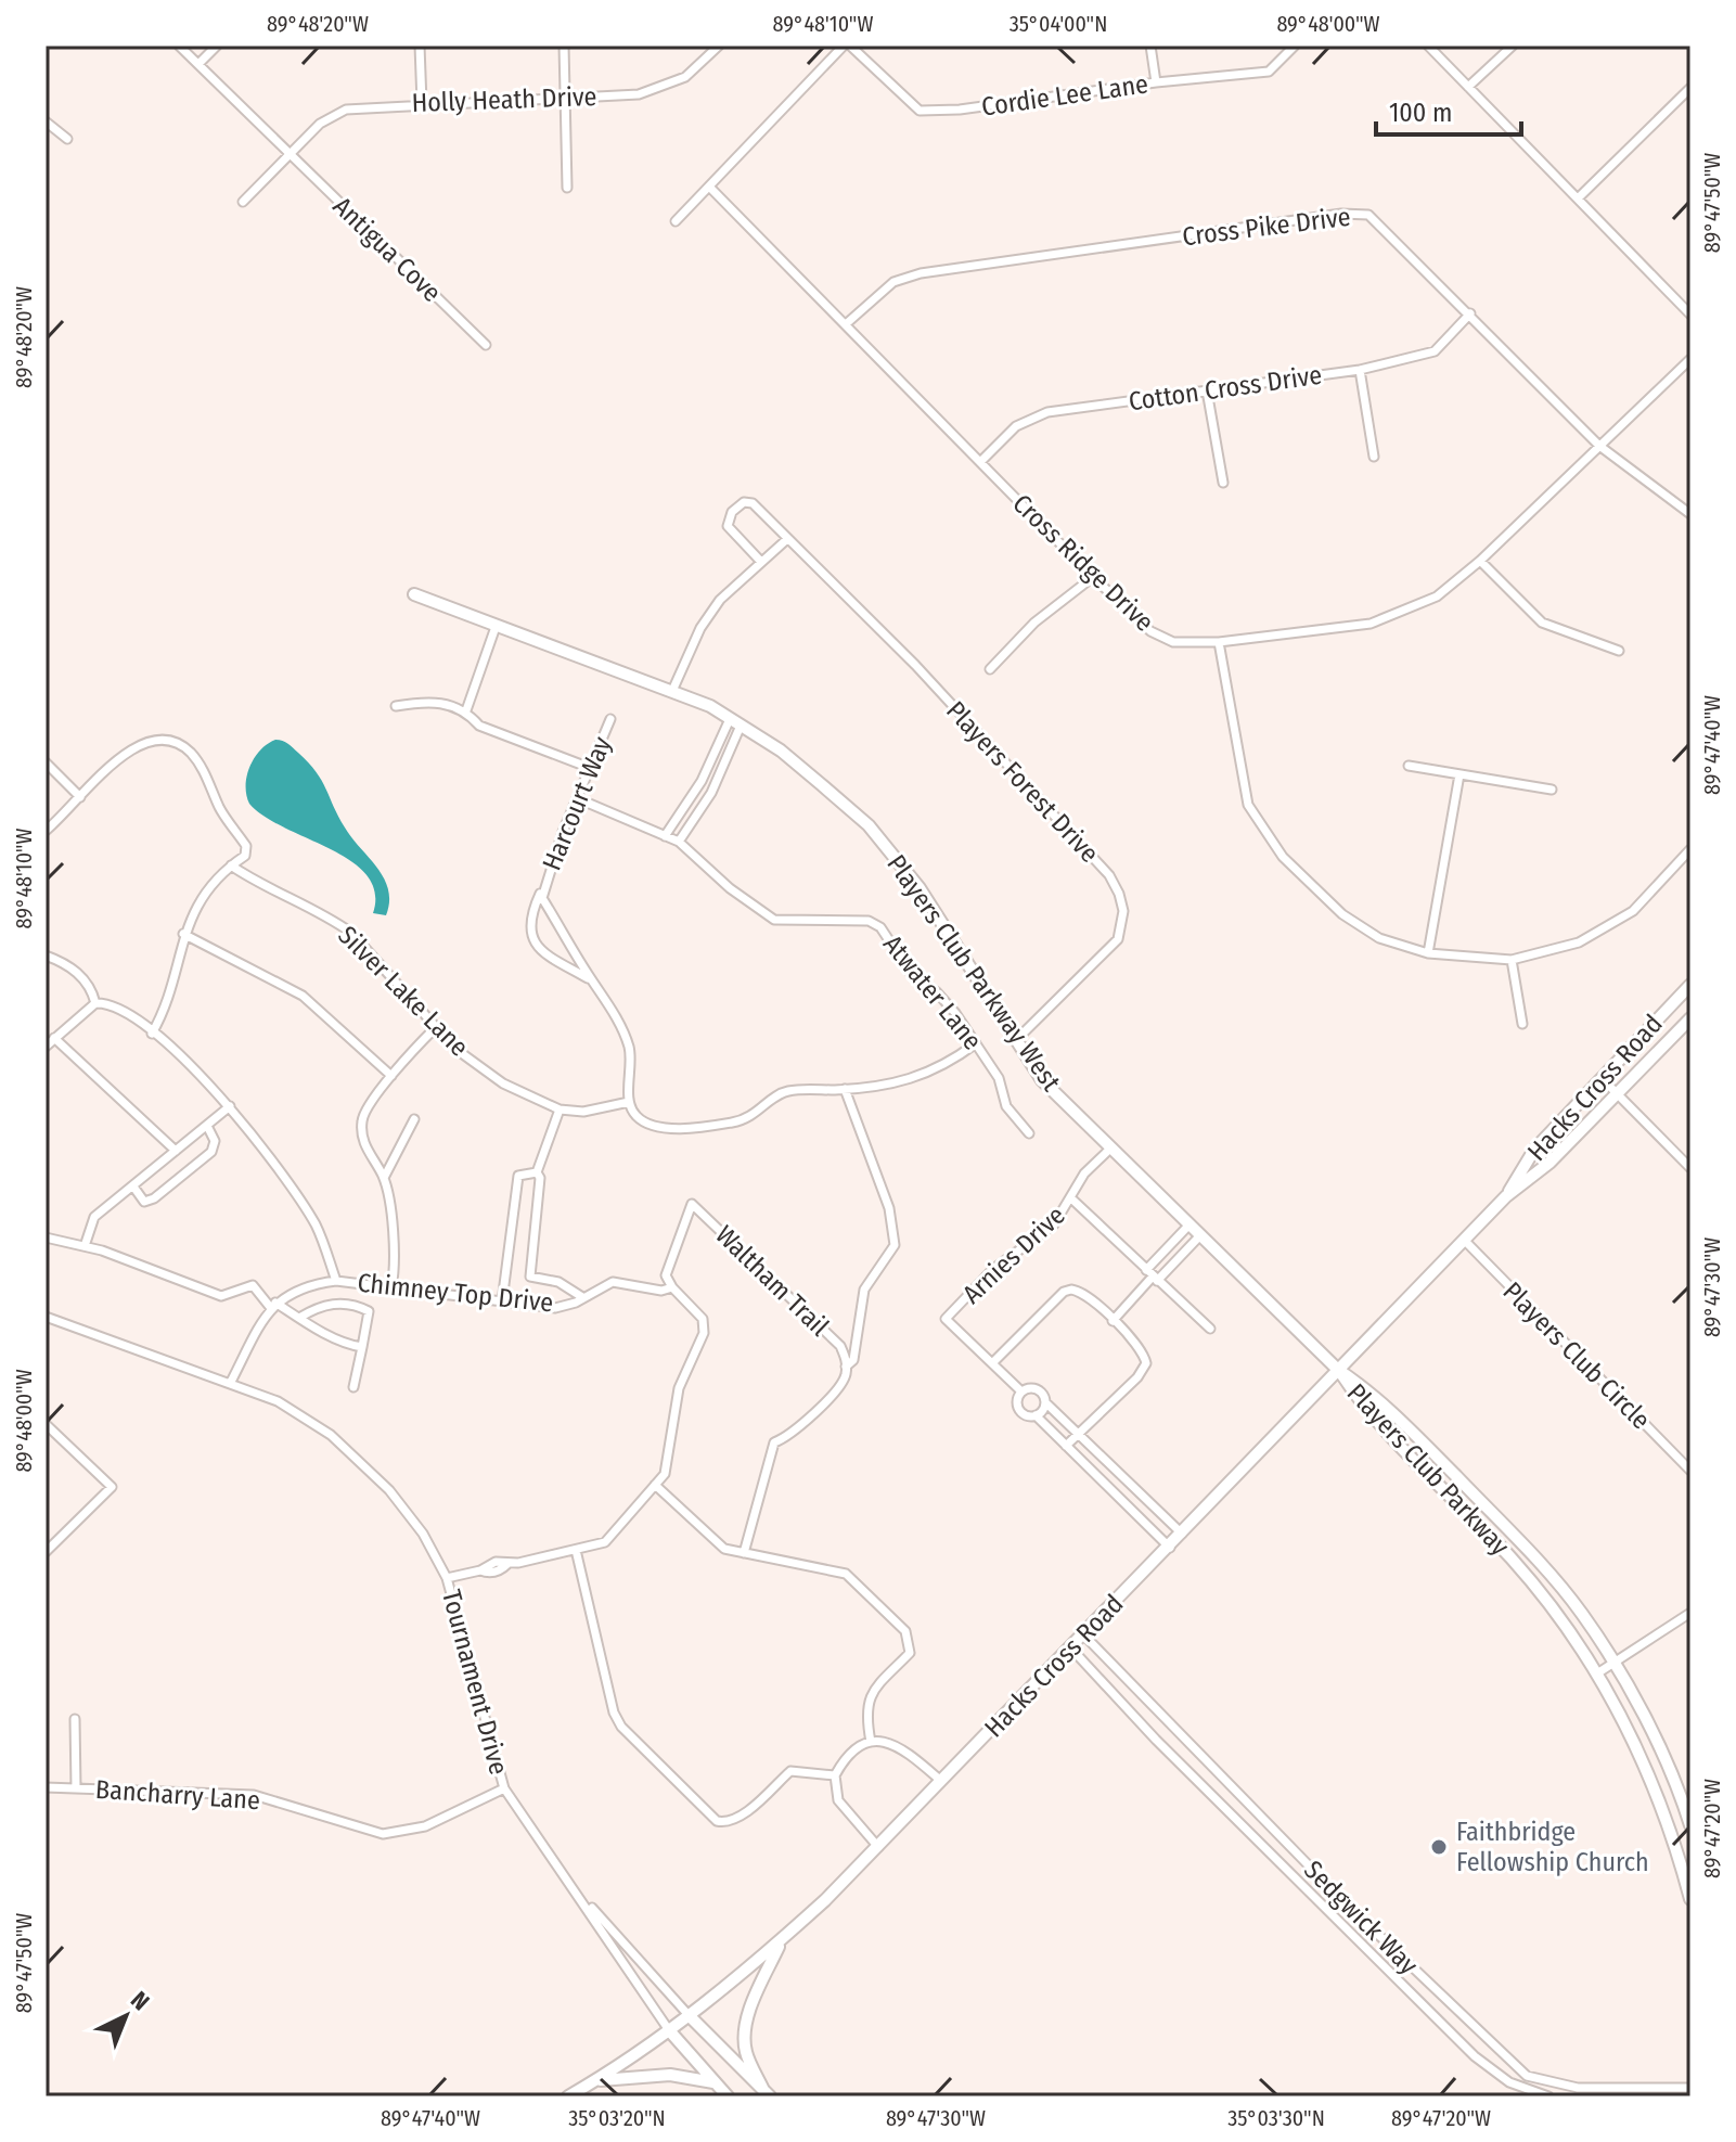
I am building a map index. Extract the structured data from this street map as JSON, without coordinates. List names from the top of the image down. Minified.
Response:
{"streets":{"street":["Cordie Lee Lane","Holly Heath Drive","Cross Pike Drive","Antigua Cove","Cotton Cross Drive","Cross Ridge Drive","Players Forest Drive","Harcourt Way","Players Club Parkway West","Silver Lake Lane","Atwater Lane","Hacks Cross Road","Arnies Drive","Waltham Trail","Chimney Top Drive","Players Club Circle","Players Club Parkway","Tournament Drive","Bancharry Lane","Sedgwick Way"]},"crossings":[["Holly Heath Drive","Antigua Cove"],["Cross Pike Drive","Cotton Cross Drive"],["Cross Pike Drive","Cross Ridge Drive"],["Cotton Cross Drive","Cross Ridge Drive"],["Players Forest Drive","Players Club Parkway West"],["Harcourt Way","Silver Lake Lane"],["Harcourt Way","Atwater Lane"],["Players Club Parkway West","Hacks Cross Road"],["Players Club Parkway West","Arnies Drive"],["Players Club Parkway West","Players Club Parkway"],["Hacks Cross Road","Players Club Circle"],["Hacks Cross Road","Players Club Parkway"],["Hacks Cross Road","Tournament Drive"],["Hacks Cross Road","Sedgwick Way"],["Waltham Trail","Chimney Top Drive"],["Tournament Drive","Bancharry Lane"]],"places":["Faithbridge Fellowship Church"],"scale_bar":"100 m","north":"top right","coordinates":["89°48'20\"W","89°48'10\"W","35°04'00\"N","89°48'00\"W","89°47'50\"W","89°47'40\"W","89°47'30\"W","89°47'20\"W","35°03'20\"N","35°03'30\"N"]}
